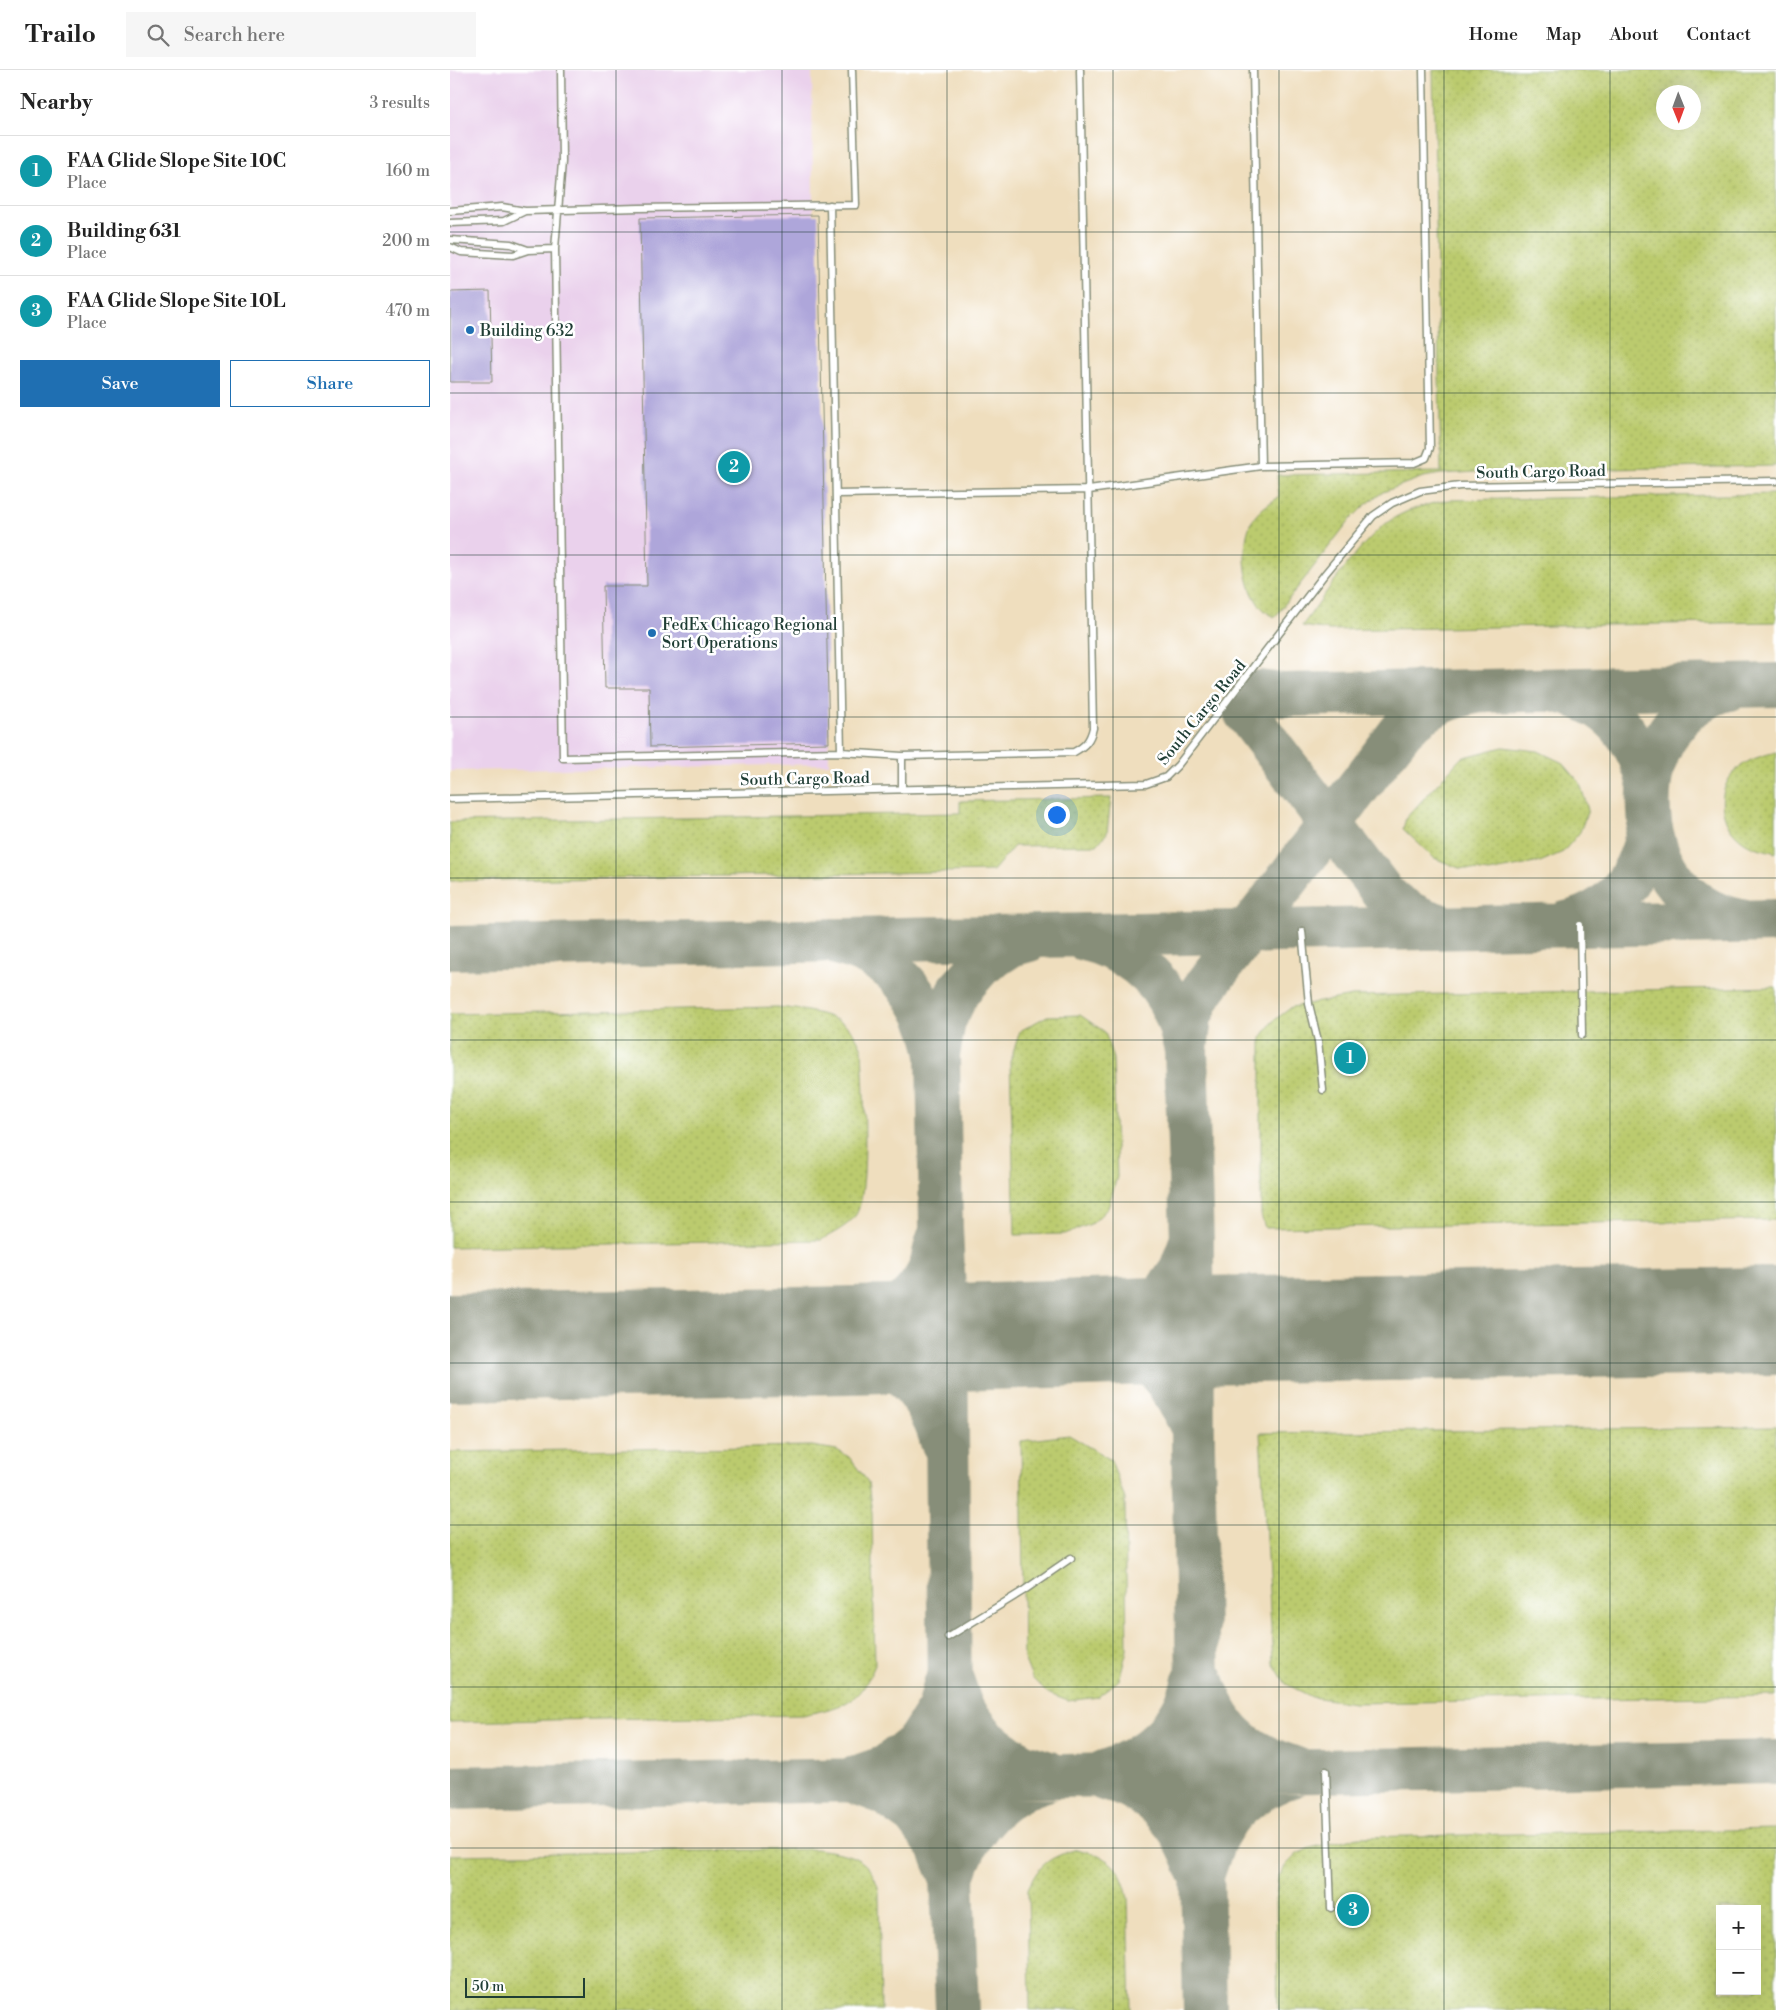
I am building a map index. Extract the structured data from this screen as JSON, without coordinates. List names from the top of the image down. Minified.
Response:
{"streets":{"lane":["South Cargo Road"]},"places":["Building 632","FedEx Chicago Regional Sort Operations"],"scale_bar":"50 m","north":"bottom","page":{"header":"Trailo","search":"Search here","nav":["Home","Map","About","Contact"],"heading":["Nearby","3 results"],"list":[{"mark":"1","name":"FAA Glide Slope Site 10C","note":"Place","value":"160 m"},{"mark":"2","name":"Building 631","note":"Place","value":"200 m"},{"mark":"3","name":"FAA Glide Slope Site 10L","note":"Place","value":"470 m"}],"buttons":["Save","Share"],"pins":["2","1","3"],"map_buttons":["+","−"],"scale":"50 m"}}
